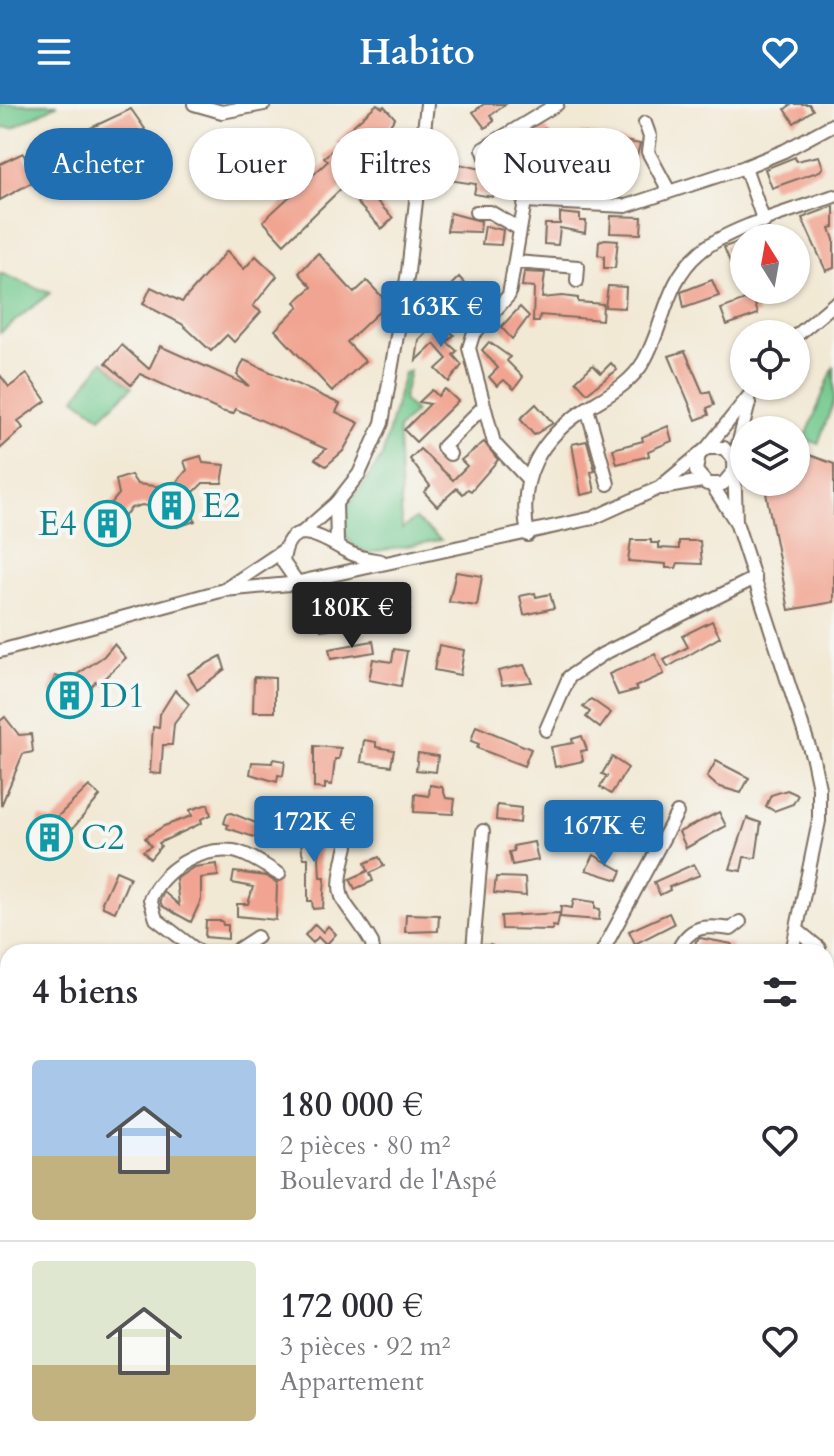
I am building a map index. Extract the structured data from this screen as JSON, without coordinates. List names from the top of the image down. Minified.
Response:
{"places":{"building":["E2","E4","D1","C2"]},"north":"top","page":{"header":"Habito","chip":["Acheter","Louer","Filtres","Nouveau"],"price":["163K €","180K €","172K €","167K €"],"heading":"4 biens","list":[{"name":"180 000 €","note":"2 pièces · 80 m² · Boulevard de l'Aspé"},{"name":"172 000 €","note":"3 pièces · 92 m² · Appartement"}]}}
